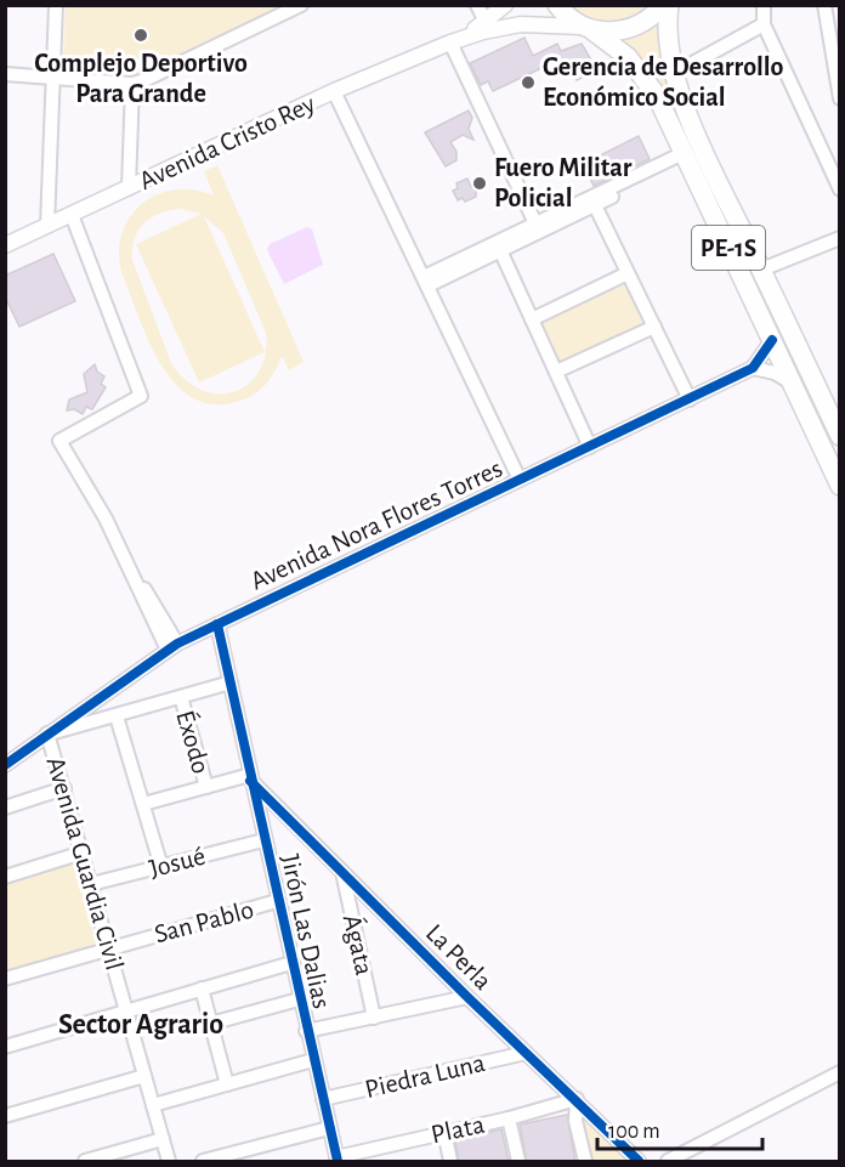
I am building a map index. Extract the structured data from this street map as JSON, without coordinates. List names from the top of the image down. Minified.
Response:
{"streets":{"highway":["PE-1S"],"main road":["Avenida Cristo Rey"],"street":["Avenida Nora Flores Torres","Éxodo","Josué","Avenida Guardia Civil","San Pablo","Jirón Las Dalias","Ágata","La Perla","Piedra Luna","Plata"]},"crossings":[["Avenida Cristo Rey","PE-1S"],["PE-1S","Avenida Nora Flores Torres"],["Avenida Nora Flores Torres","Avenida Guardia Civil"],["Avenida Nora Flores Torres","Jirón Las Dalias"],["Josué","Avenida Guardia Civil"],["Josué","Jirón Las Dalias"],["Avenida Guardia Civil","San Pablo"],["San Pablo","Jirón Las Dalias"],["Jirón Las Dalias","La Perla"],["Jirón Las Dalias","Piedra Luna"],["Jirón Las Dalias","Plata"],["Ágata","La Perla"],["La Perla","Piedra Luna"],["La Perla","Plata"]],"districts":["Sector Agrario"],"places":["Complejo Deportivo Para Grande","Gerencia de Desarrollo Económico Social","Fuero Militar Policial"],"scale_bar":"100 m"}
